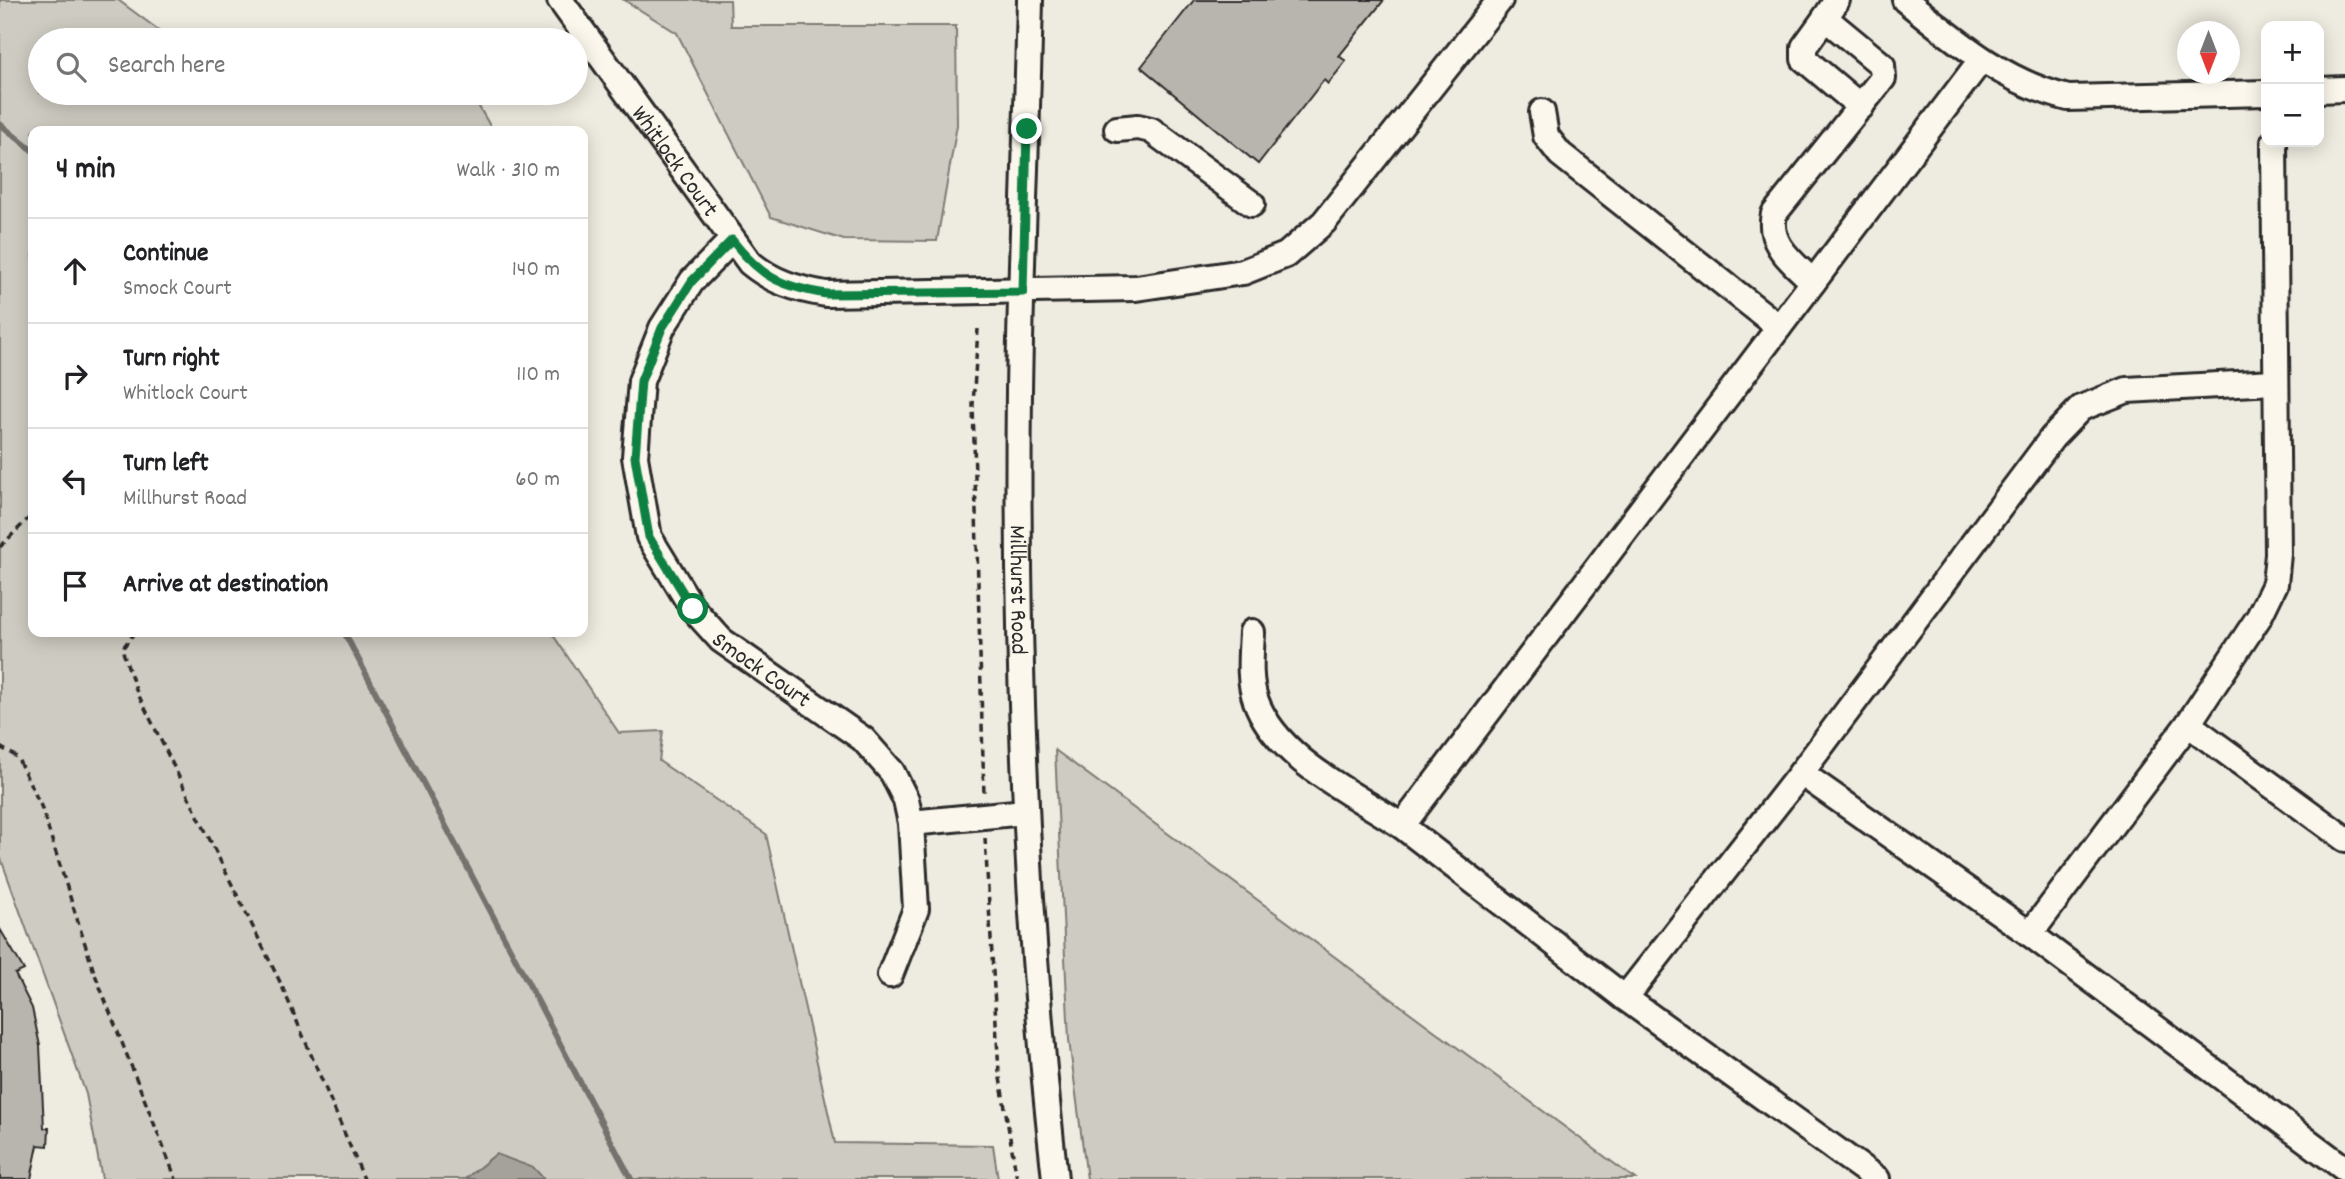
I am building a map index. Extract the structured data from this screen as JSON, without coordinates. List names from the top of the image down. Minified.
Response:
{"streets":{"street":["Whitlock Court","Millhurst Road","Smock Court"]},"crossings":[["Whitlock Court","Millhurst Road"],["Whitlock Court","Smock Court"]],"north":"bottom","page":{"map_buttons":["+","−"],"search":"Search here","heading":["4 min","Walk · 310 m"],"list":[["Continue","Smock Court","140 m"],["Turn right","Whitlock Court","110 m"],["Turn left","Millhurst Road","60 m"],"Arrive at destination"]}}
